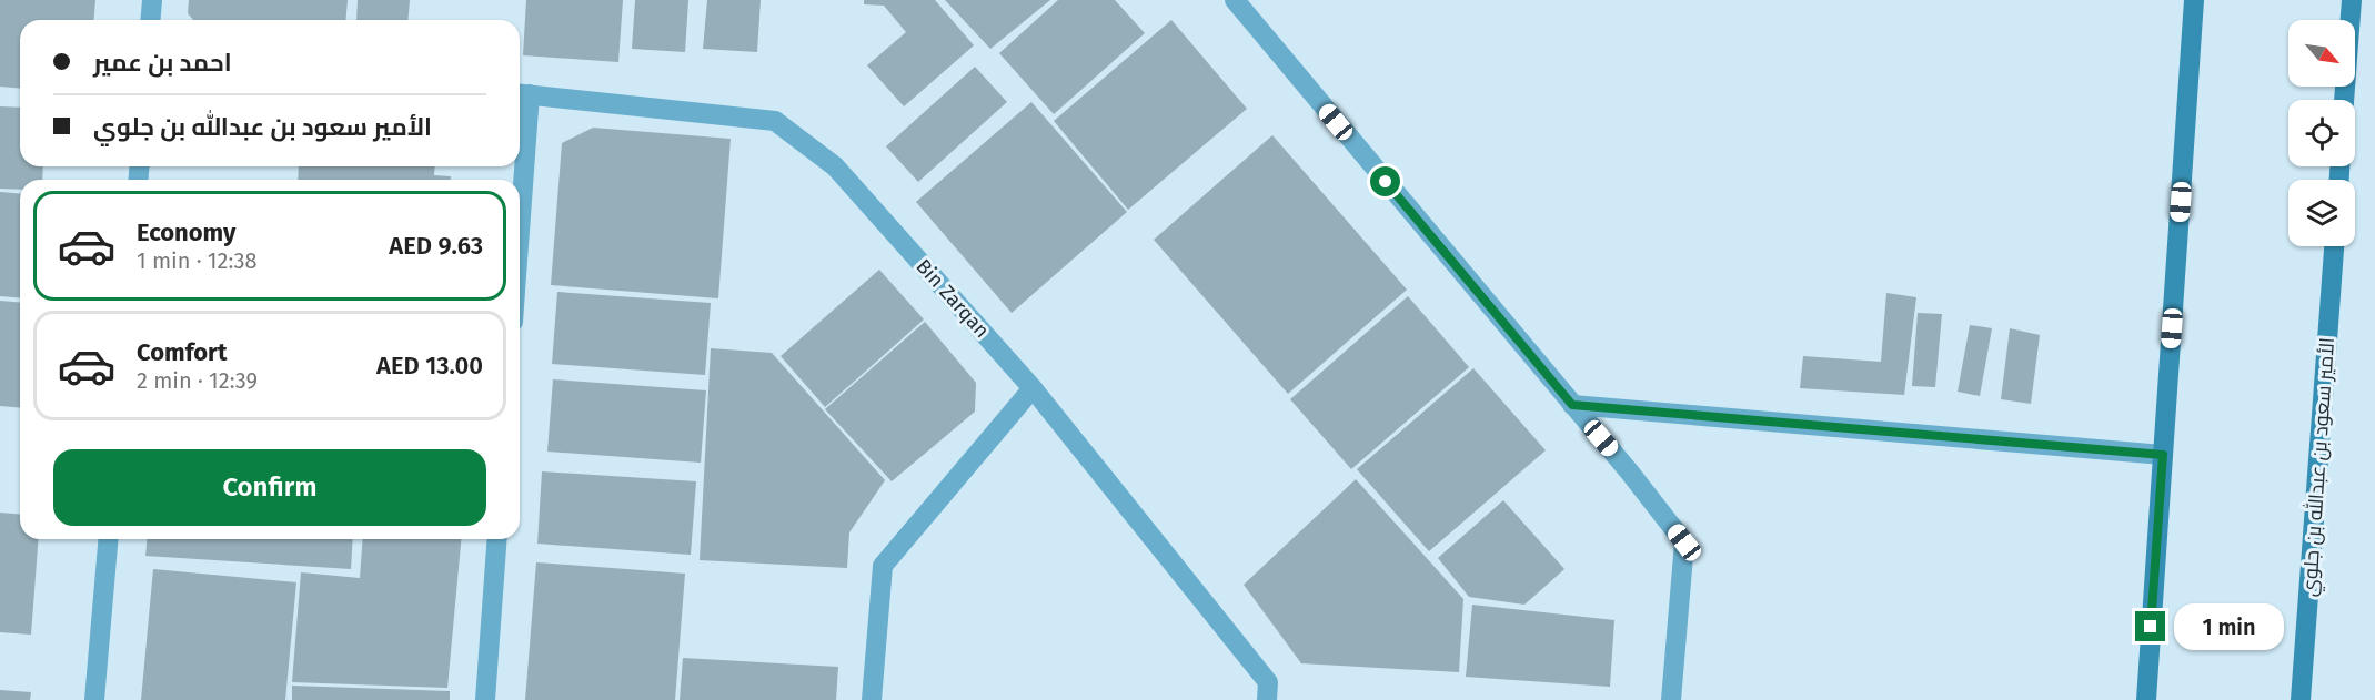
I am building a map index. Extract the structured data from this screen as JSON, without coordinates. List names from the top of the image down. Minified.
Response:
{"streets":{"main road":["الأمير سعود بن عبدالله بن جلوي"],"street":["Bin Zarqan"]},"north":"bottom right","page":{"banner":["احمد بن عمير","الأمير سعود بن عبدالله بن جلوي"],"list":[{"name":"Economy","note":"1 min · 12:38","value":"AED 9.63"},{"name":"Comfort","note":"2 min · 12:39","value":"AED 13.00"}],"buttons":"Confirm","bubble":"1 min"}}
